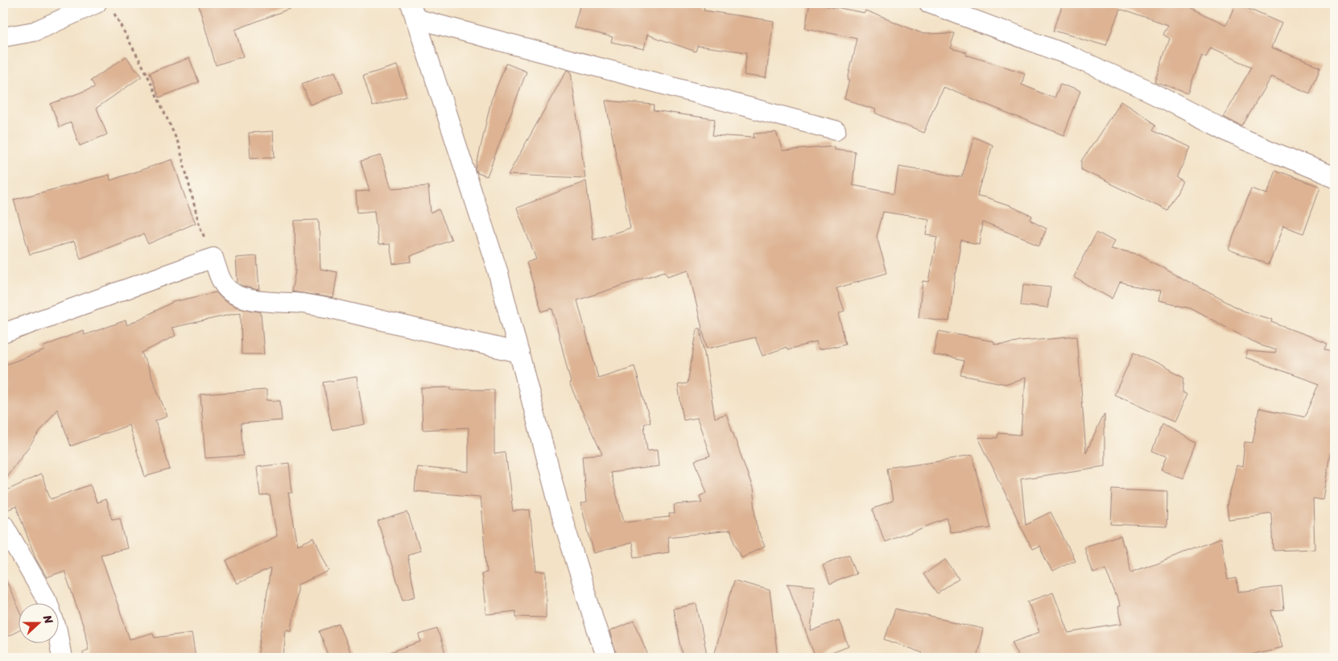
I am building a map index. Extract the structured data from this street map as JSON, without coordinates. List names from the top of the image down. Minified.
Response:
{"north":"right"}
